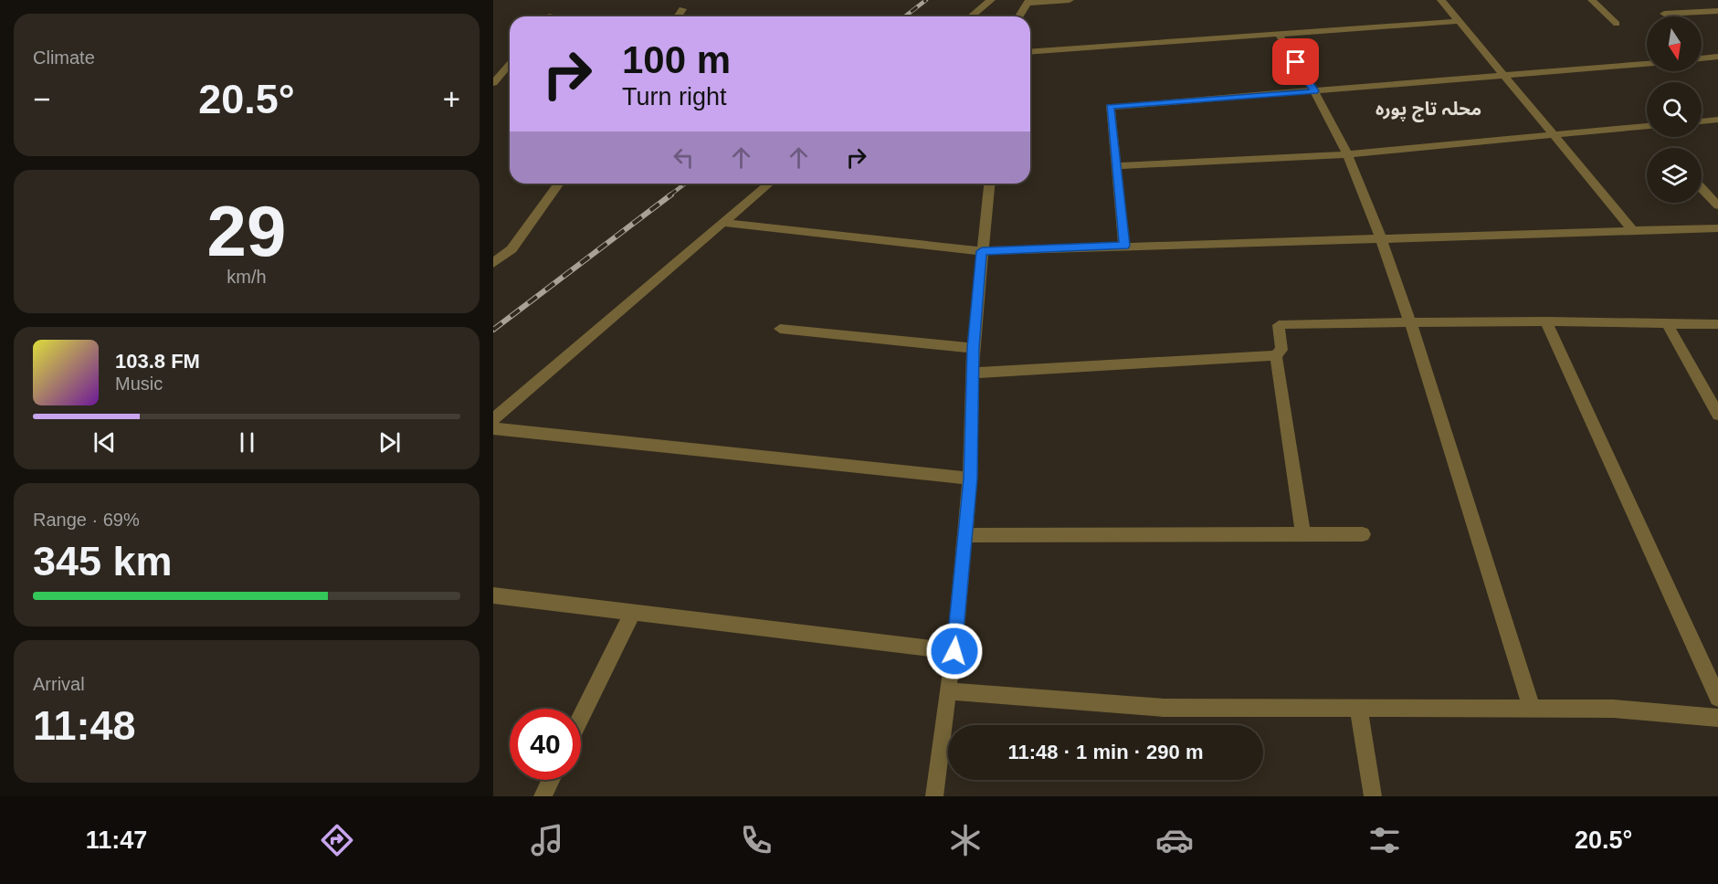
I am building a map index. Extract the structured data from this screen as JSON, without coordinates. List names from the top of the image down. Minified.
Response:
{"districts":["محلہ تاج پورہ"],"north":"bottom","page":{"tile":["Climate",["29","km/h"],["Range · 69%","345 km"],["Arrival","11:48"]],"turn":["100 m","Turn right"],"heat":["−","20.5°","+"],"song":["103.8 FM","Music"],"limit":"40","trip":"11:48 · 1 min · 290 m","tabs":["11:47","20.5°"]}}
